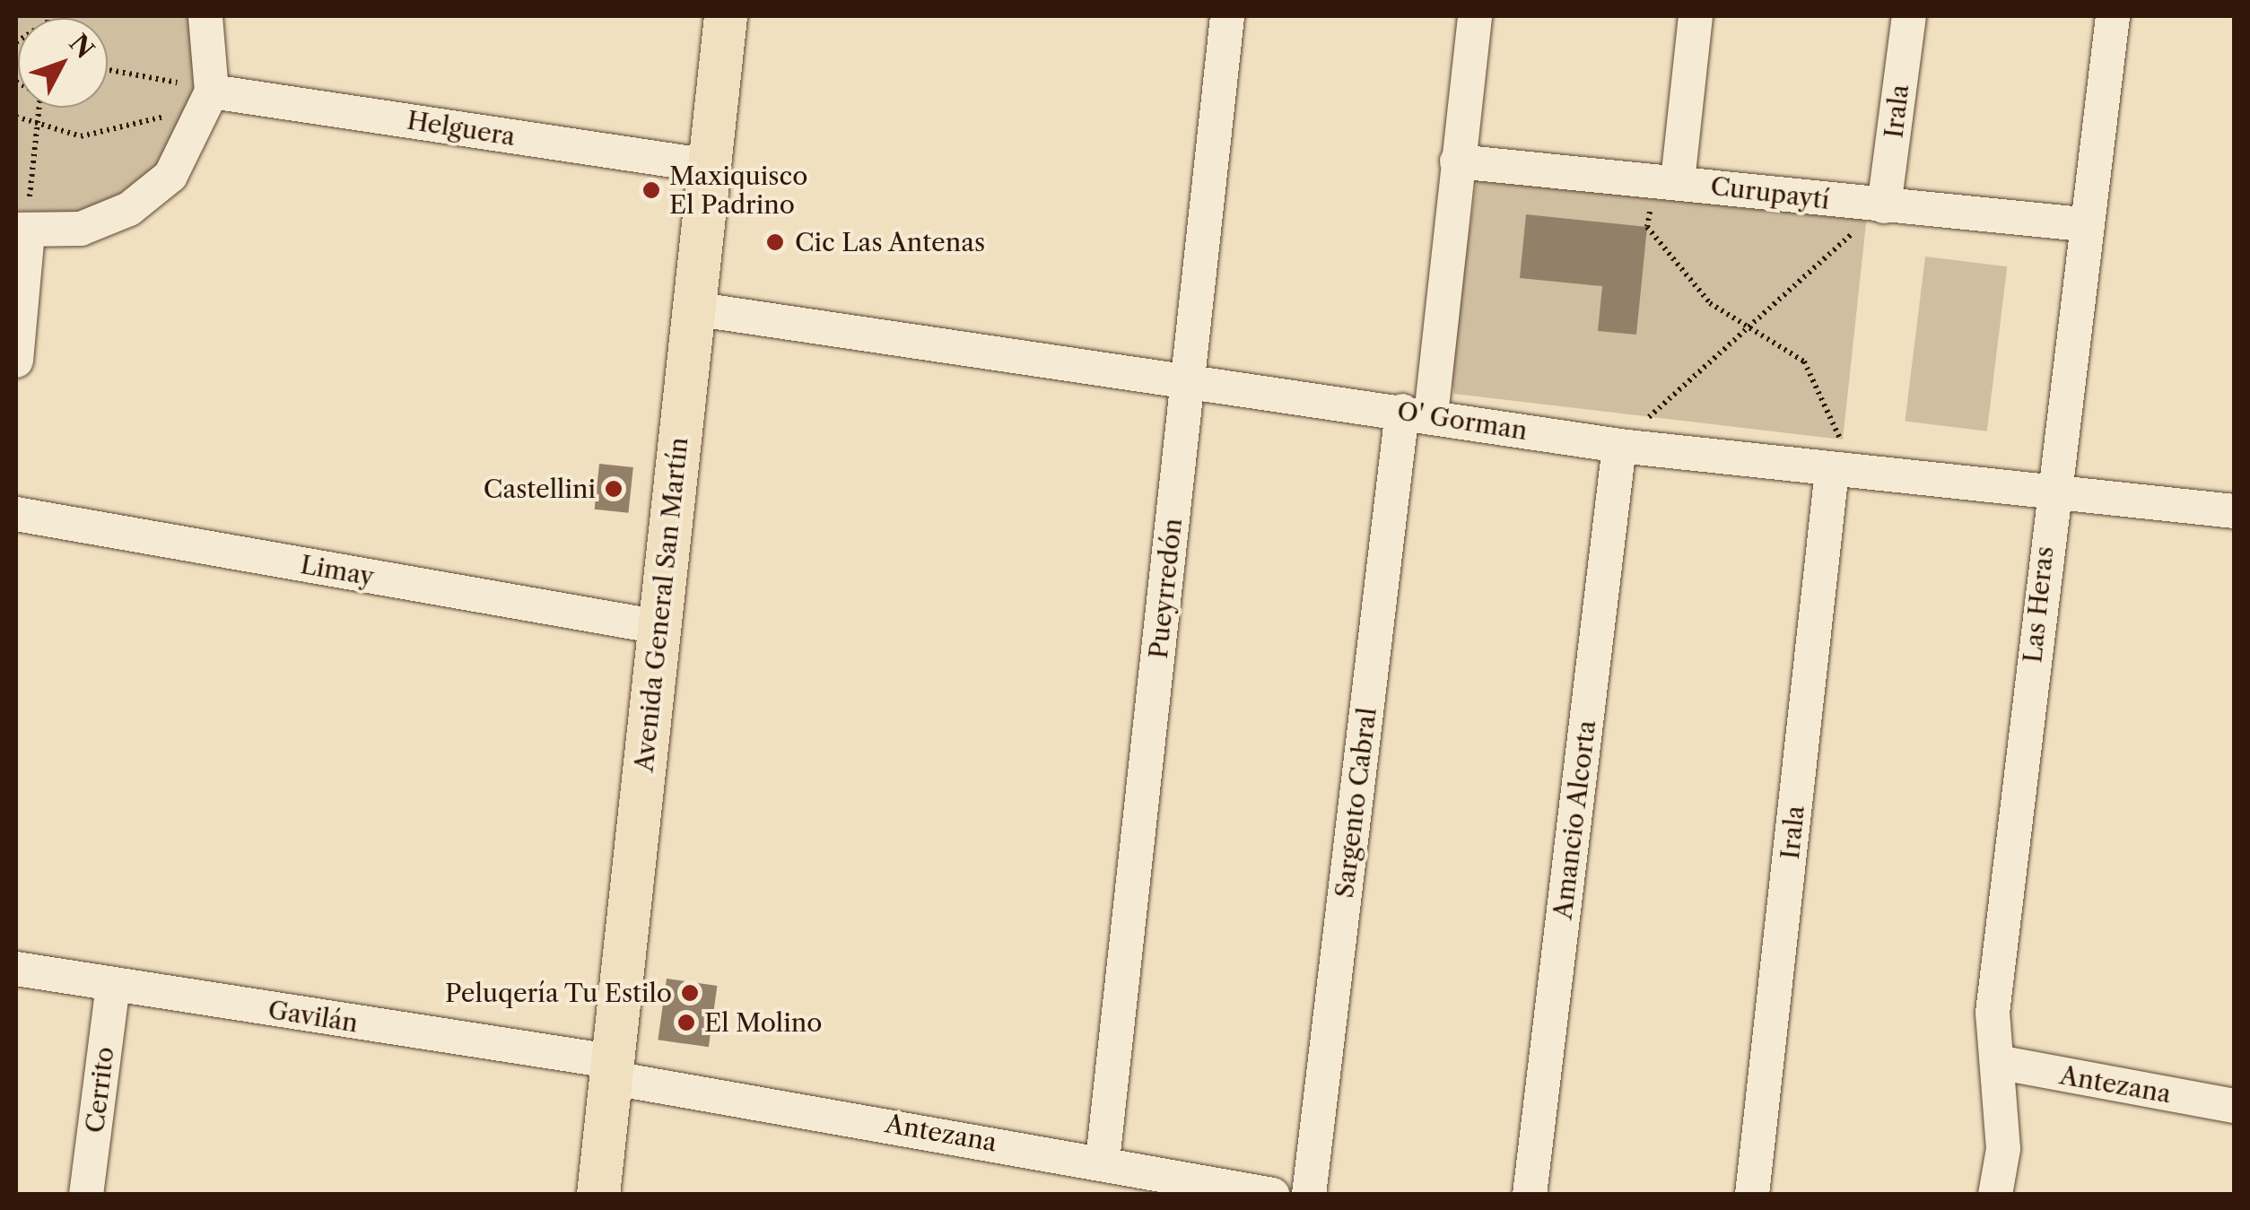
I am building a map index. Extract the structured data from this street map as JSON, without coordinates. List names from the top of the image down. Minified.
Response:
{"streets":{"main road":["Avenida General San Martín"],"street":["Irala","Helguera","Curupaytí","O' Gorman","Limay","Pueyrredón","Las Heras","Sargento Cabral","Amancio Alcorta","Gavilán","Antezana","Cerrito"]},"crossings":[["Irala","Curupaytí"],["Irala","O' Gorman"],["Helguera","Avenida General San Martín"],["Curupaytí","Las Heras"],["Curupaytí","Sargento Cabral"],["O' Gorman","Pueyrredón"],["O' Gorman","Avenida General San Martín"],["O' Gorman","Las Heras"],["O' Gorman","Sargento Cabral"],["O' Gorman","Amancio Alcorta"],["Limay","Avenida General San Martín"],["Pueyrredón","Antezana"],["Avenida General San Martín","Gavilán"],["Avenida General San Martín","Antezana"],["Las Heras","Antezana"],["Gavilán","Antezana"],["Gavilán","Cerrito"]],"places":["Maxiquisco El Padrino","Cic Las Antenas","Castellini","Peluqería Tu Estilo","El Molino"],"north":"top right"}
